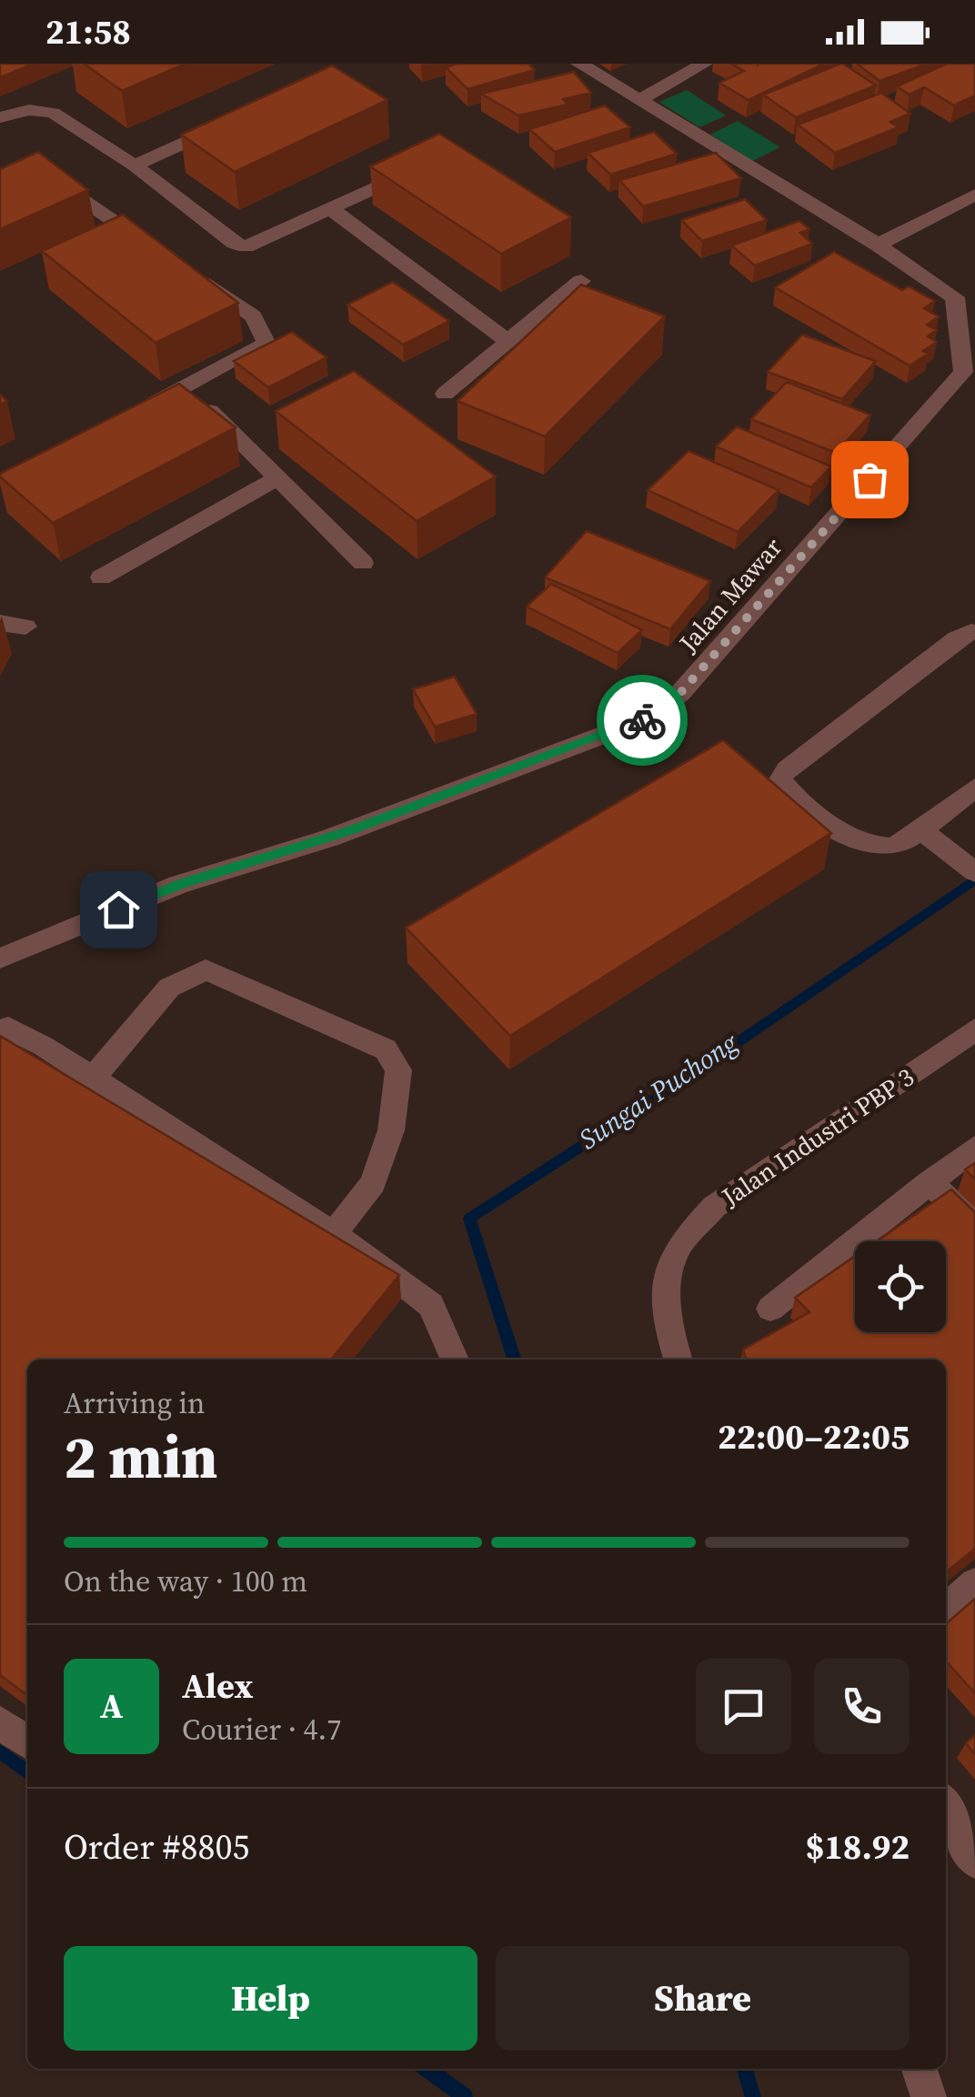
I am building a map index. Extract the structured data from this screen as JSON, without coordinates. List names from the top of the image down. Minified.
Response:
{"streets":{"street":["Jalan Mawar","Jalan Industri PBP 3"]},"water":["Sungai Puchong"],"page":{"status":"21:58","heading":["2 min","Arriving in","22:00–22:05"],"panel":["Alex","Courier · 4.7","Order #8805","$18.92"],"bar":"On the way · 100 m","round":"A","buttons":["Help","Share"]}}
